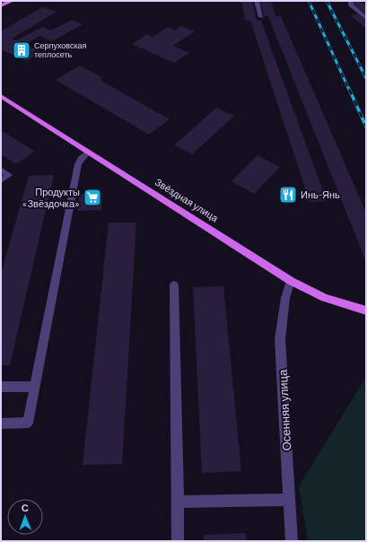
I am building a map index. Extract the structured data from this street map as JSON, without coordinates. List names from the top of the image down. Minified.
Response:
{"streets":{"main road":["Звёздная улица"],"street":["Осенняя улица"]},"crossings":[["Звёздная улица","Осенняя улица"]],"places":{"building":["Серпуховская теплосеть"],"restaurant":["Инь-Янь"],"supermarket":["Продукты «Звёздочка»"]},"north":"top"}
